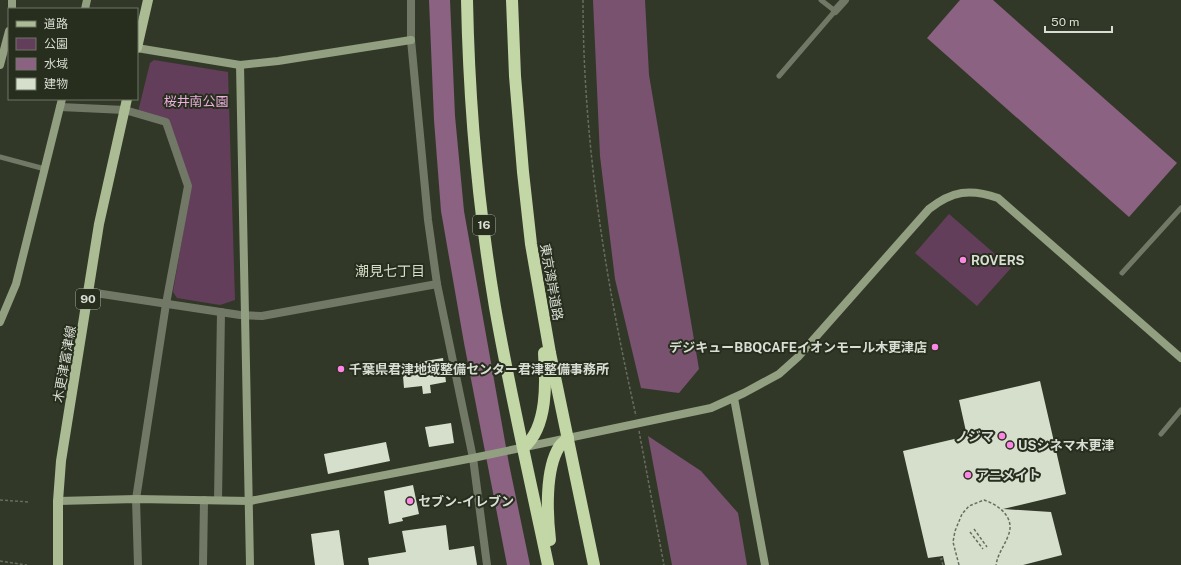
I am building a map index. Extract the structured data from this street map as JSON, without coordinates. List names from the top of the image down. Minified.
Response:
{"streets":{"highway":["16","東京湾岸道路"],"main road":["90","木更津富津線"]},"districts":["潮見七丁目"],"parks":["桜井南公園"],"places":["ROVERS","デジキューBBQCAFEイオンモール木更津店","千葉県君津地域整備センター君津整備事務所","ノジマ","USシネマ木更津","アニメイト","セブン-イレブン"],"legend":["道路","公園","水域","建物"],"scale_bar":"50 m"}
